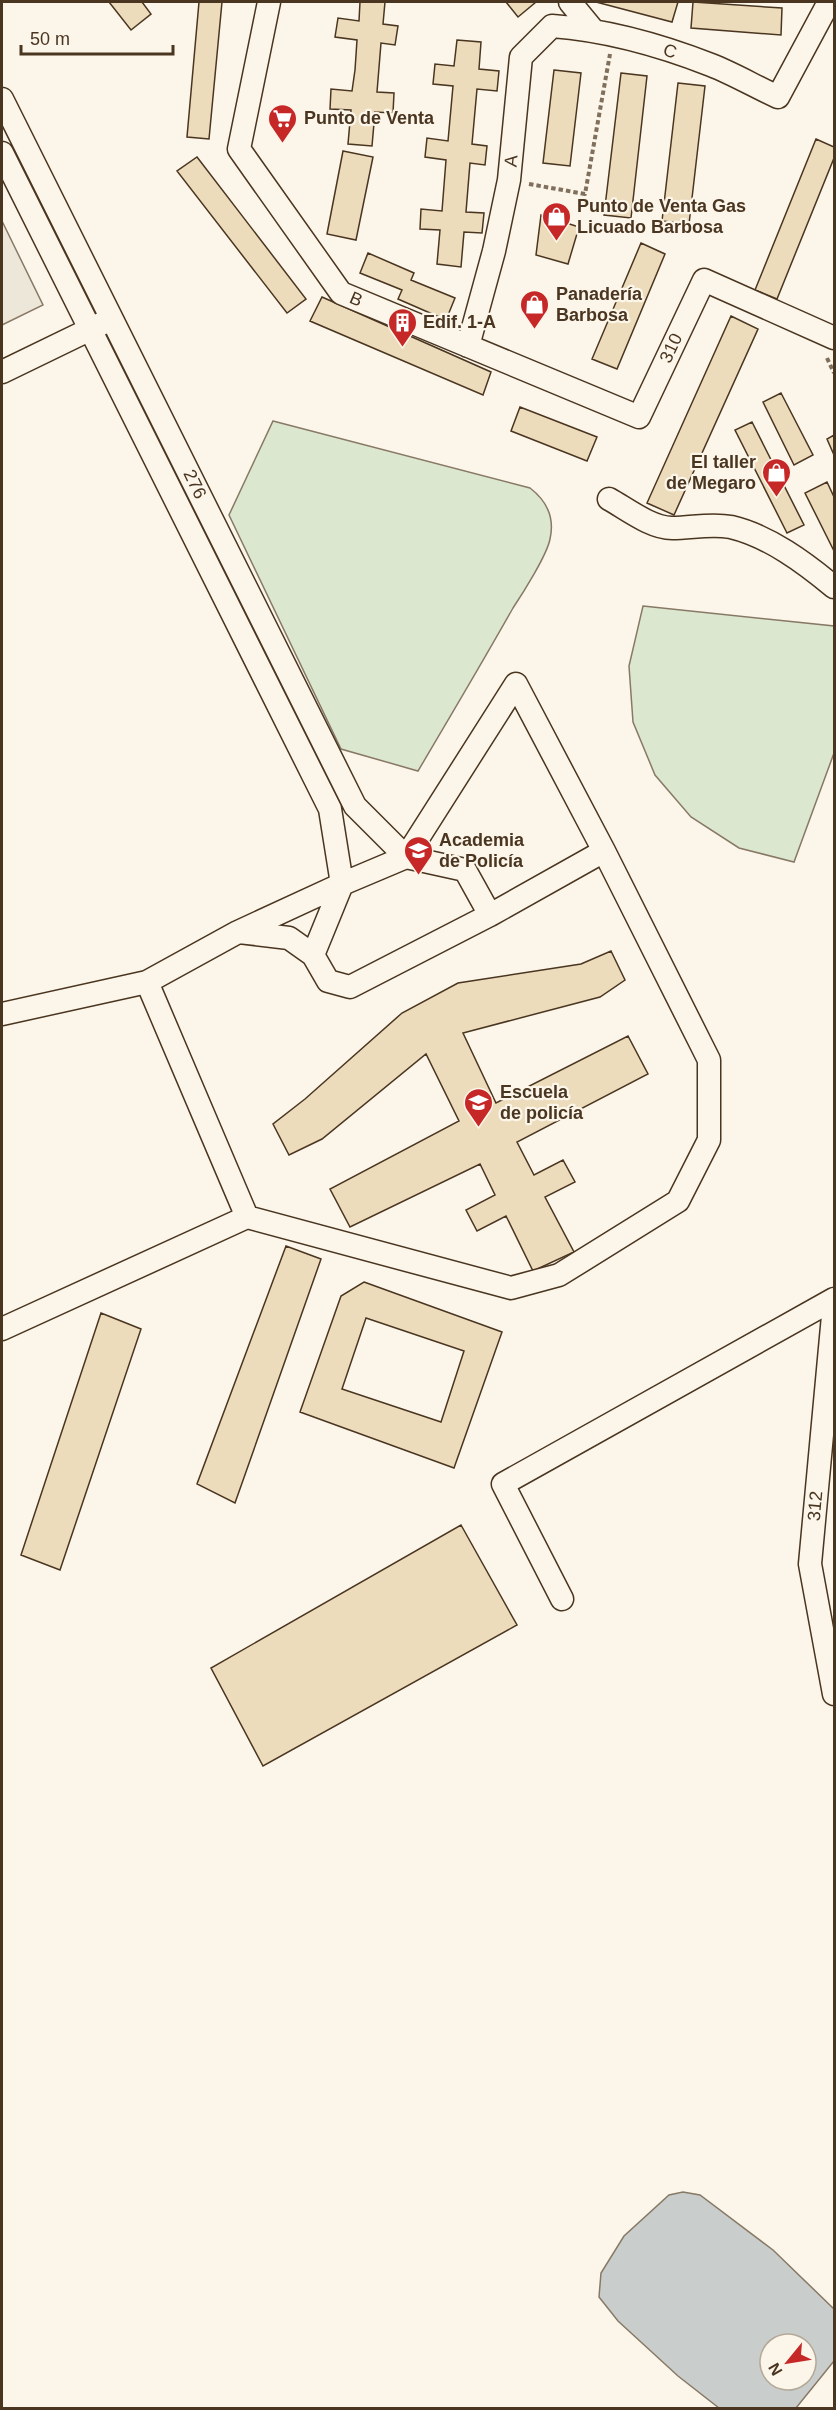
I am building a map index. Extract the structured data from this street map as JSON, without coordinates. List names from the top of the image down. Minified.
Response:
{"streets":{"street":["C","A","B","310","276","312"]},"crossings":[["C","A"],["A","B"],["B","310"]],"places":{"supermarket":["Punto de Venta"],"shop":["Punto de Venta Gas Licuado Barbosa","Panadería Barbosa","El taller de Megaro"],"building":["Edif. 1-A"],"school or university":["Academia de Policía","Escuela de policía"]},"scale_bar":"50 m","north":"bottom left"}
